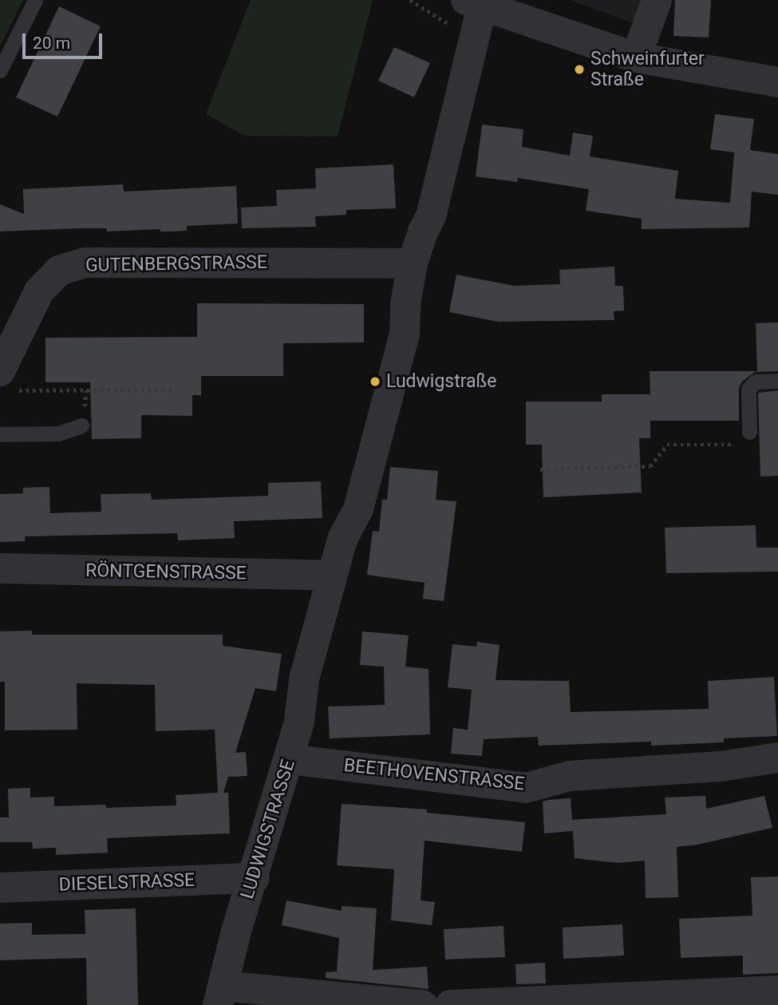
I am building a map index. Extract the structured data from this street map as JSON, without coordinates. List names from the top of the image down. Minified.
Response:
{"streets":{"street":["GUTENBERGSTRASSE","RÖNTGENSTRASSE","BEETHOVENSTRASSE","LUDWIGSTRASSE","DIESELSTRASSE"]},"crossings":[["GUTENBERGSTRASSE","LUDWIGSTRASSE"],["RÖNTGENSTRASSE","LUDWIGSTRASSE"],["BEETHOVENSTRASSE","LUDWIGSTRASSE"],["LUDWIGSTRASSE","DIESELSTRASSE"]],"places":["Schweinfurter Straße","Ludwigstraße"],"scale_bar":"20 m"}
